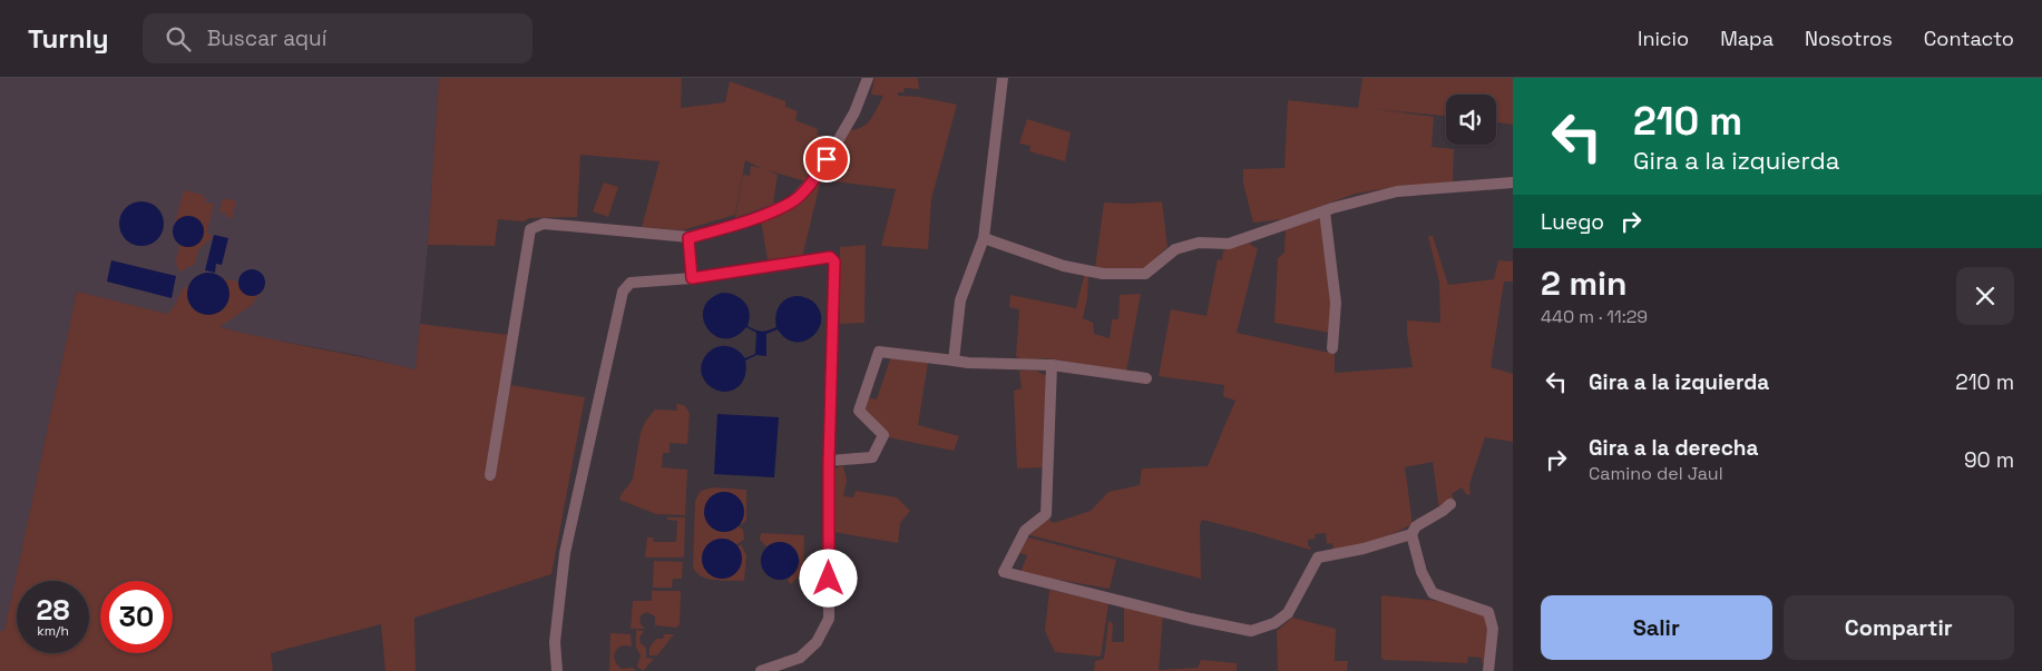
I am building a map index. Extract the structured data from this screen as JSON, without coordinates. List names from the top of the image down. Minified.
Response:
{"page":{"header":"Turnly","search":"Buscar aquí","nav":["Inicio","Mapa","Nosotros","Contacto"],"turn":["210 m","Gira a la izquierda"],"then":"Luego","heading":["2 min","440 m · 11:29"],"list":[{"name":"Gira a la izquierda","value":"210 m"},{"name":"Gira a la derecha","note":"Camino del Jaul","value":"90 m"}],"speed":"28 km/h","limit":"30","buttons":["Salir","Compartir"]}}
